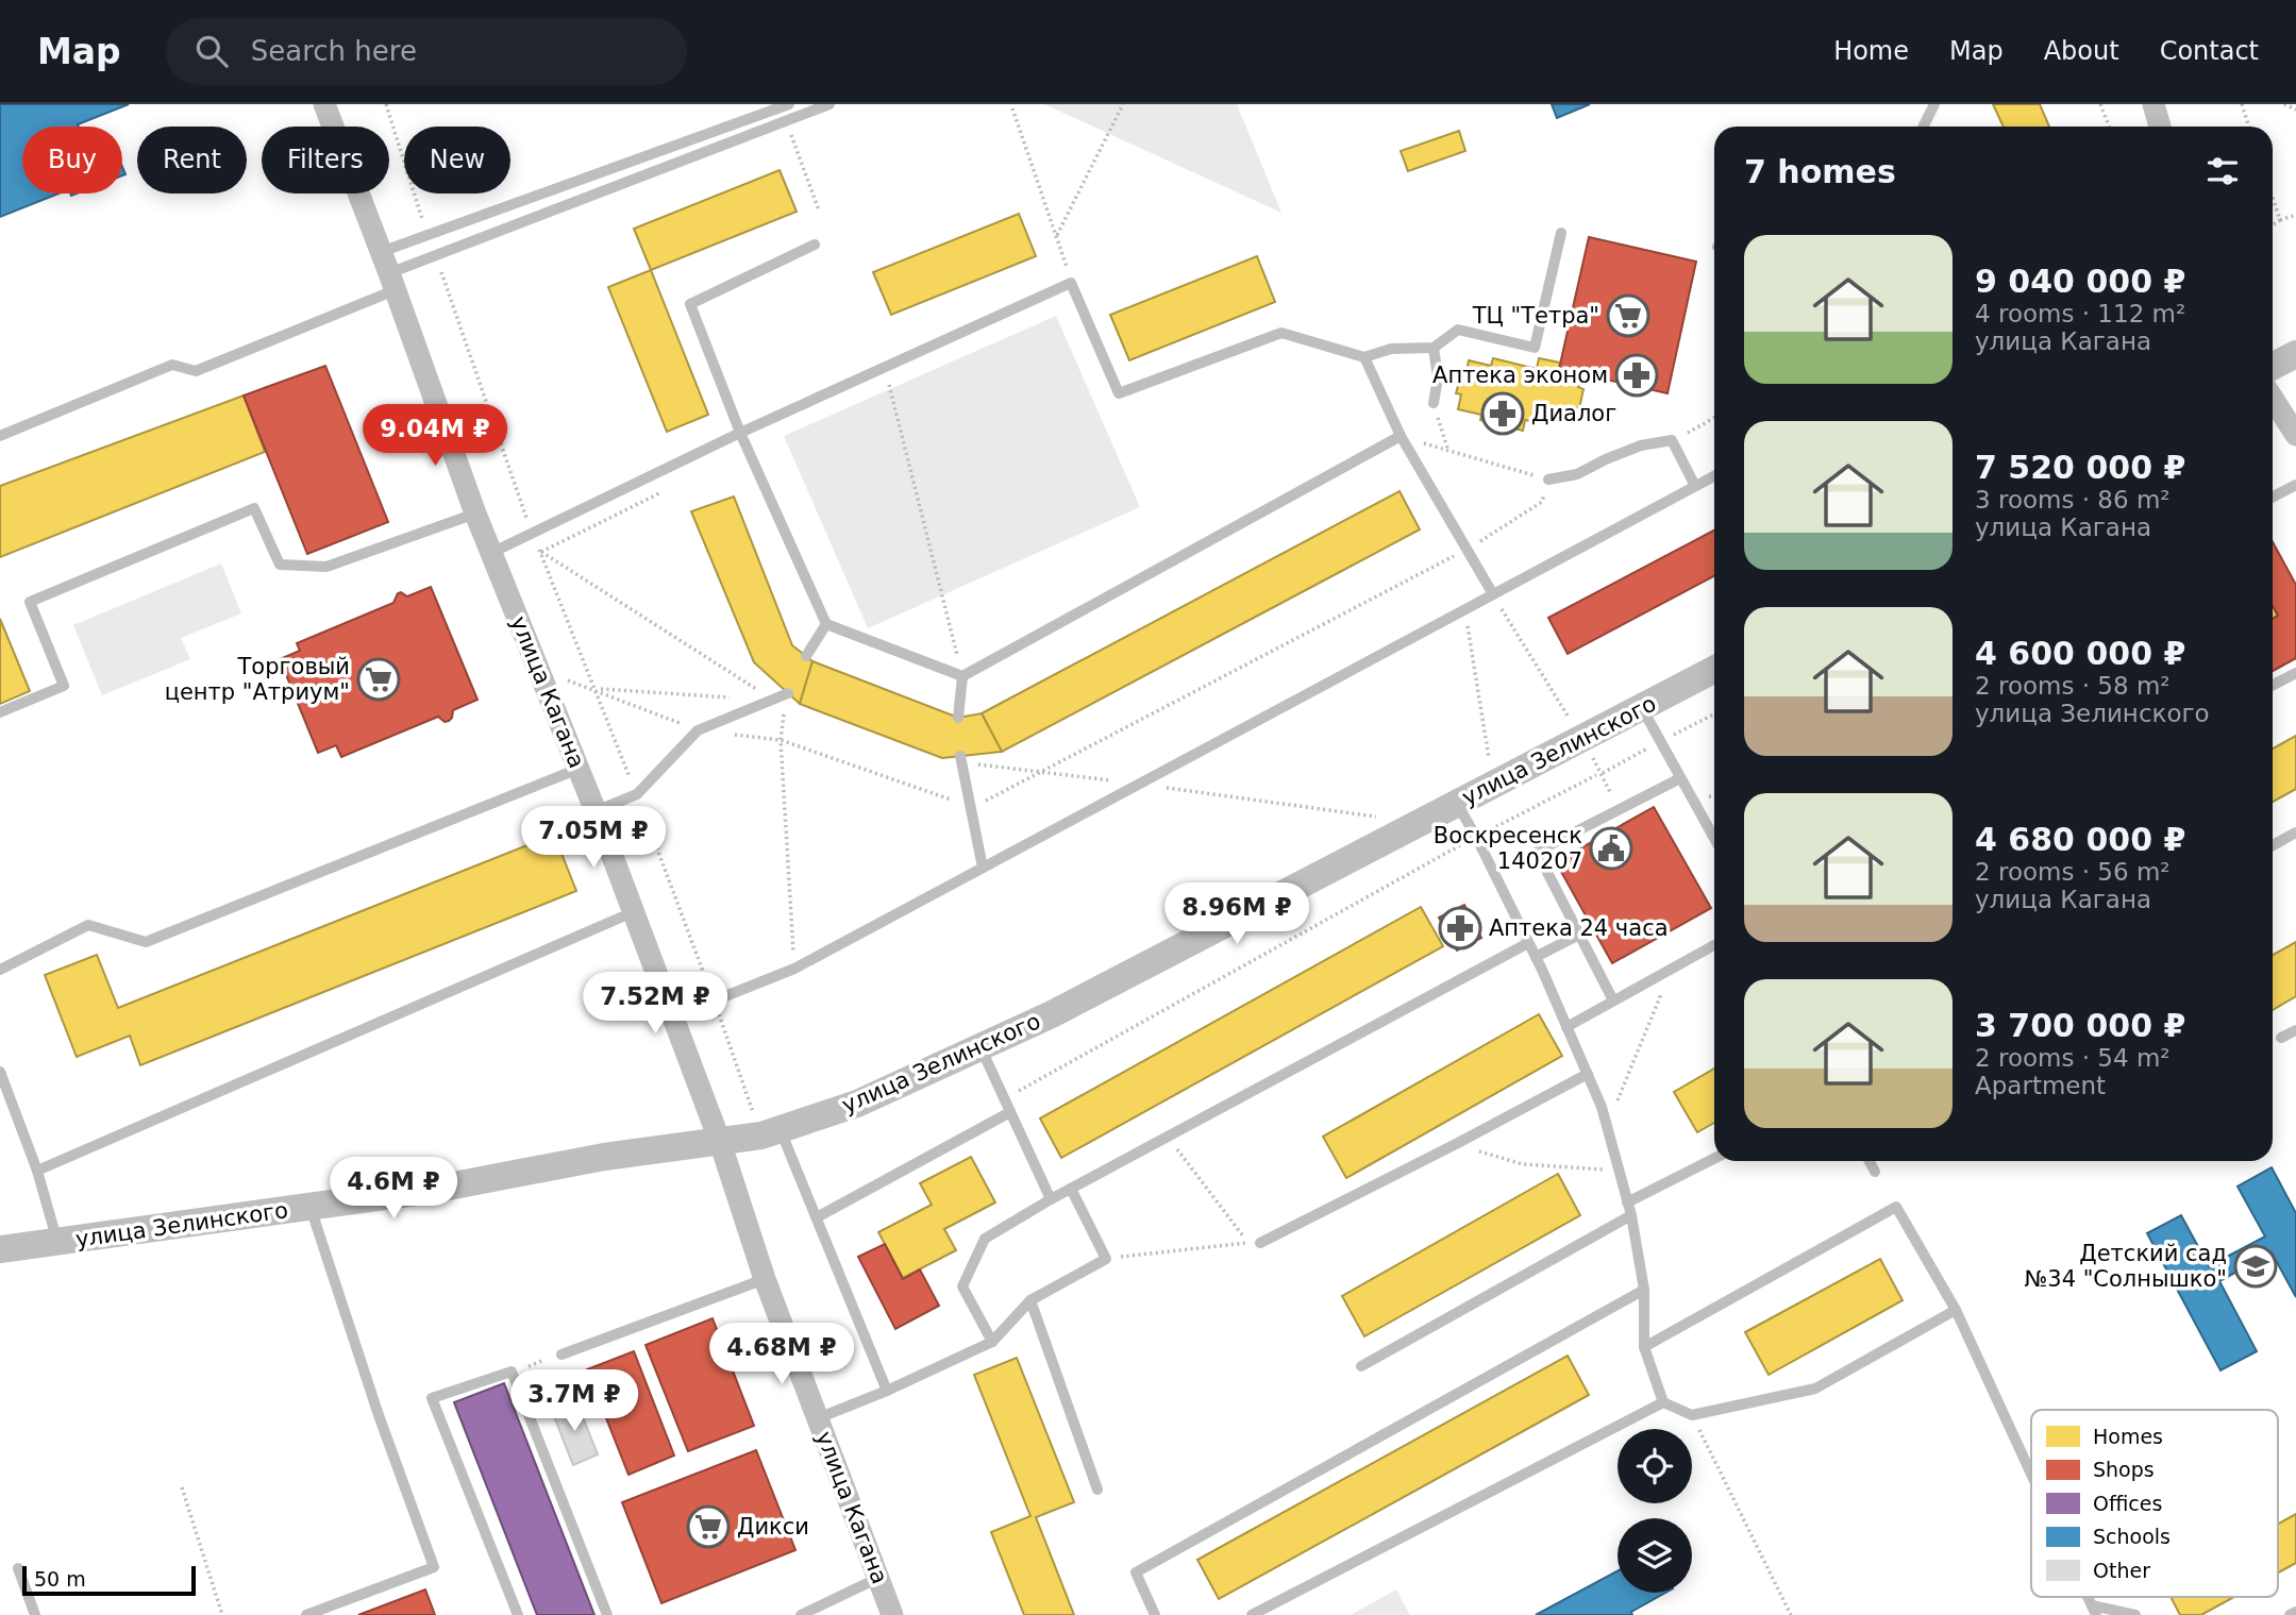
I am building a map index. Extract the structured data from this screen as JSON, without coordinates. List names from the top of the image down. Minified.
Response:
{"streets":{"street":["улица Кагана","улица Зелинского"]},"crossings":[["улица Кагана","улица Зелинского"]],"places":{"supermarket":["ТЦ \"Тетра\"","Торговый центр \"Атриум\"","Дикси"],"pharmacy":["Аптека эконом","Диалог","Аптека 24 часа"],"public building":["Воскресенск 140207"],"school or university":["Детский сад №34 \"Солнышко\""]},"legend":["Homes","Shops","Offices","Schools","Other"],"scale_bar":"50 m","page":{"header":"Map","search":"Search here","nav":["Home","Map","About","Contact"],"chip":["Buy","Rent","Filters","New"],"heading":"7 homes","list":[{"name":"9 040 000 ₽","note":"4 rooms · 112 m² · улица Кагана"},{"name":"7 520 000 ₽","note":"3 rooms · 86 m² · улица Кагана"},{"name":"4 600 000 ₽","note":"2 rooms · 58 m² · улица Зелинского"},{"name":"4 680 000 ₽","note":"2 rooms · 56 m² · улица Кагана"},{"name":"3 700 000 ₽","note":"2 rooms · 54 m² · Apartment"}],"price":["9.04M ₽","7.05M ₽","8.96M ₽","7.52M ₽","4.6M ₽","4.68M ₽","3.7M ₽"],"scale":"50 m"}}
